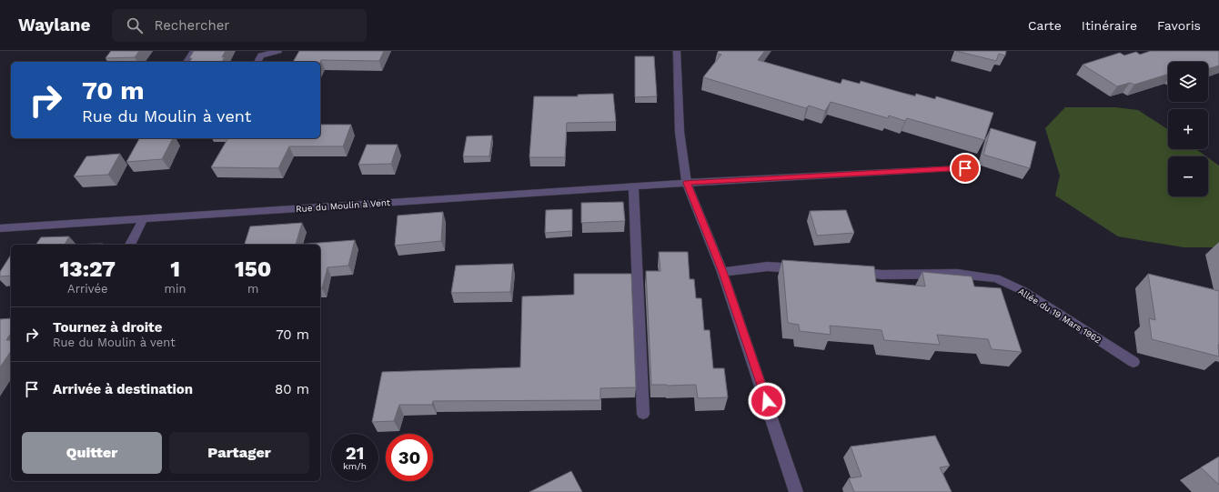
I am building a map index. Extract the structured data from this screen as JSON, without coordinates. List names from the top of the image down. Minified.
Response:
{"streets":{"street":["Rue du Moulin à Vent","Allée du 19 Mars 1962"]},"page":{"header":"Waylane","search":"Rechercher","nav":["Carte","Itinéraire","Favoris"],"map_buttons":["+","−"],"turn":["70 m","Rue du Moulin à vent"],"eta":["13:27","Arrivée","1","min","150","m"],"list":[{"name":"Tournez à droite","note":"Rue du Moulin à vent","value":"70 m"},{"name":"Arrivée à destination","value":"80 m"}],"buttons":["Quitter","Partager"],"speed":"21 km/h","limit":"30"}}
